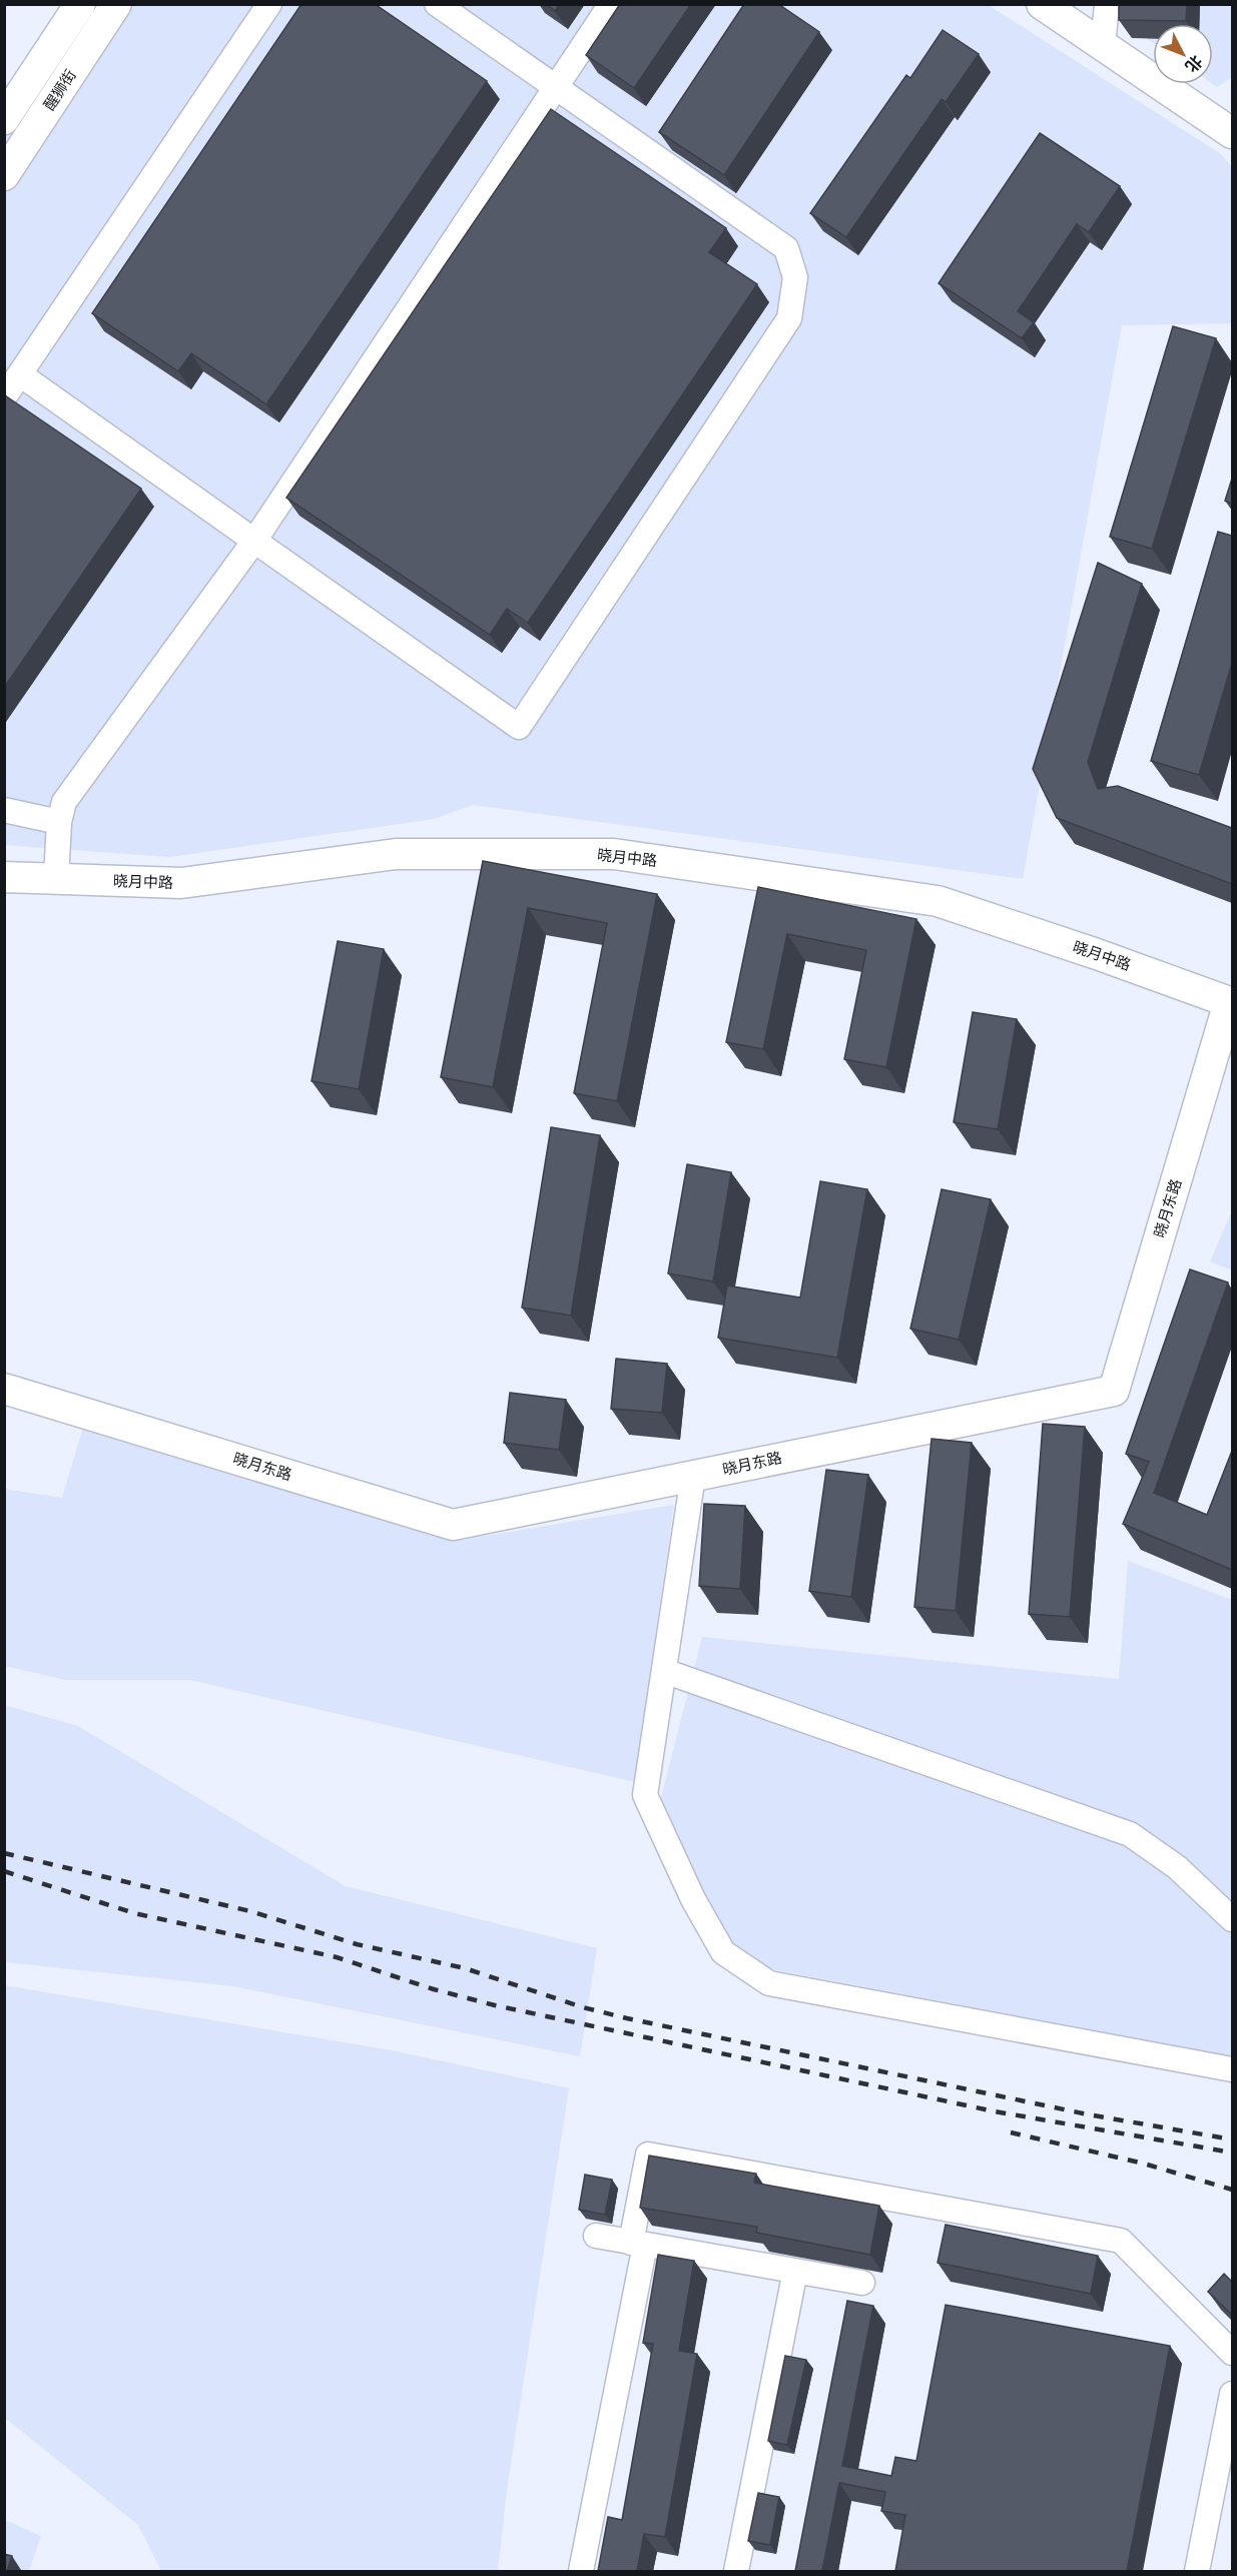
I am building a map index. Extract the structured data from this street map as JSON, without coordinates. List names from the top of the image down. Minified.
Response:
{"streets":{"street":["醒狮街","晓月中路","晓月东路"]},"crossings":[["晓月中路","晓月东路"]],"north":"bottom right"}
